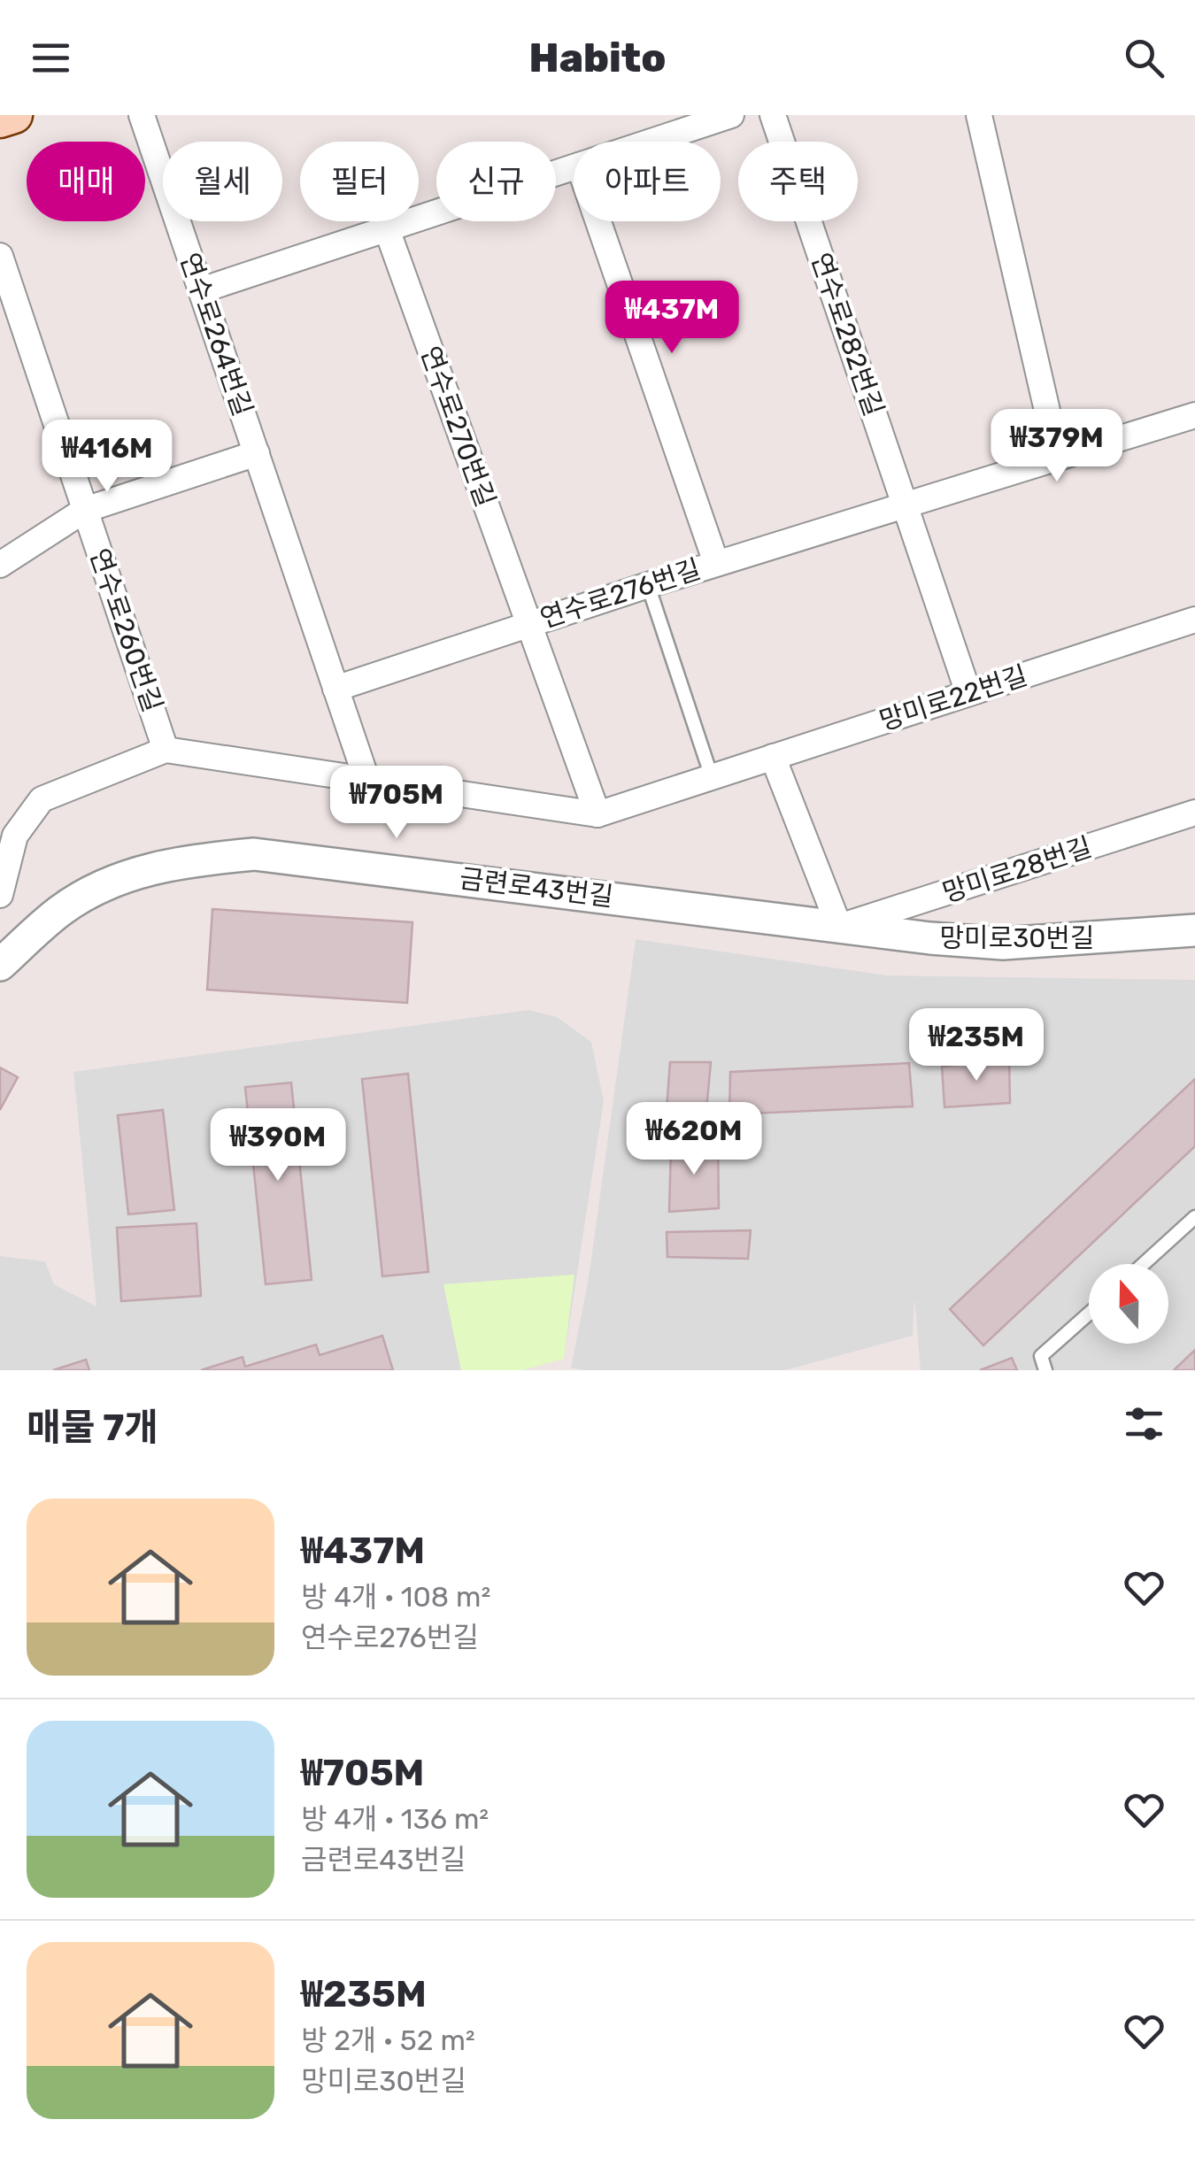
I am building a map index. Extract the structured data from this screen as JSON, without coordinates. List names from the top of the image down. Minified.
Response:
{"streets":{"street":["연수로264번길","연수로282번길","연수로270번길","연수로276번길","연수로260번길","망미로22번길","망미로28번길","금련로43번길","망미로30번길"]},"crossings":[["연수로264번길","망미로22번길"],["연수로282번길","망미로22번길"],["연수로270번길","연수로276번길"],["연수로270번길","망미로22번길"],["연수로260번길","망미로22번길"],["망미로28번길","금련로43번길"],["망미로28번길","망미로30번길"],["금련로43번길","망미로30번길"]],"north":"top","page":{"header":"Habito","chip":["매매","월세","필터","신규","아파트","주택"],"price":["₩437M","₩379M","₩416M","₩705M","₩235M","₩620M","₩390M"],"heading":"매물 7개","list":[{"name":"₩437M","note":"방 4개 · 108 m² · 연수로276번길"},{"name":"₩705M","note":"방 4개 · 136 m² · 금련로43번길"},{"name":"₩235M","note":"방 2개 · 52 m² · 망미로30번길"}]}}
